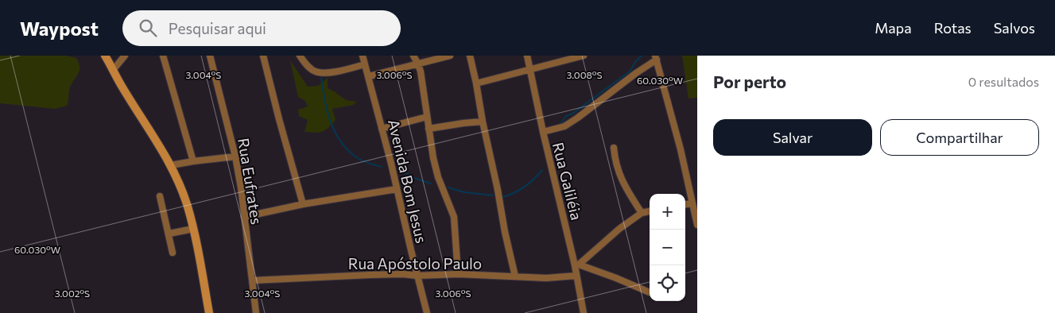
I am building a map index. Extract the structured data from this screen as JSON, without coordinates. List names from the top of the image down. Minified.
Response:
{"streets":{"street":["Rua Eufrates","Avenida Bom Jesus","Rua Galiléia","Rua Apóstolo Paulo"]},"crossings":[["Rua Eufrates","Rua Apóstolo Paulo"],["Avenida Bom Jesus","Rua Apóstolo Paulo"],["Rua Galiléia","Rua Apóstolo Paulo"]],"page":{"header":"Waypost","search":"Pesquisar aqui","nav":["Mapa","Rotas","Salvos"],"heading":["Por perto","0 resultados"],"buttons":["Salvar","Compartilhar"],"map_buttons":["+","−"]},"coordinates":["3.004°S","3.006°S","3.008°S","60.030°W","3.002°S"]}
